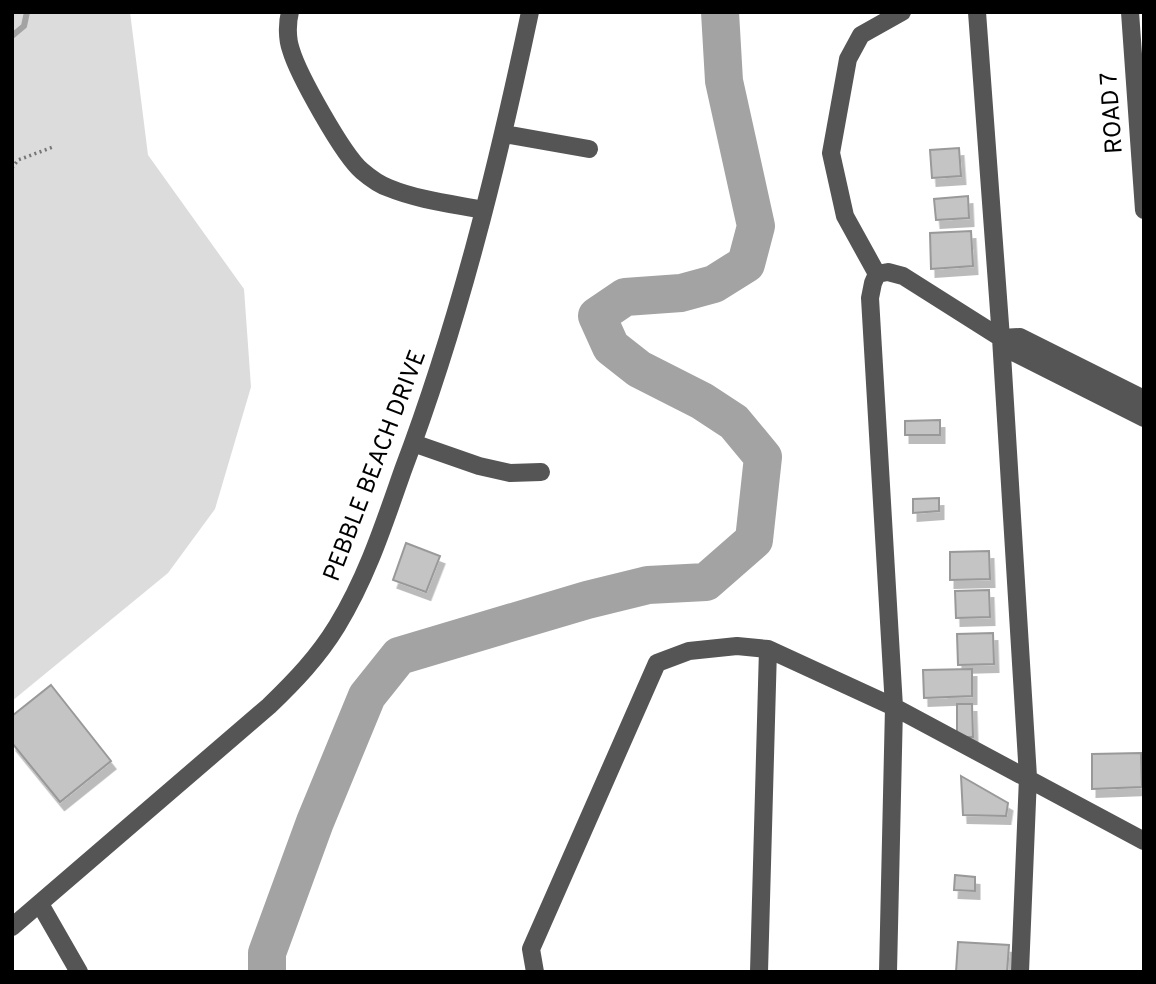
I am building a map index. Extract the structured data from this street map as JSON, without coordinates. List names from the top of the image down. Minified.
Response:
{"streets":{"street":["ROAD 7","PEBBLE BEACH DRIVE"]}}
